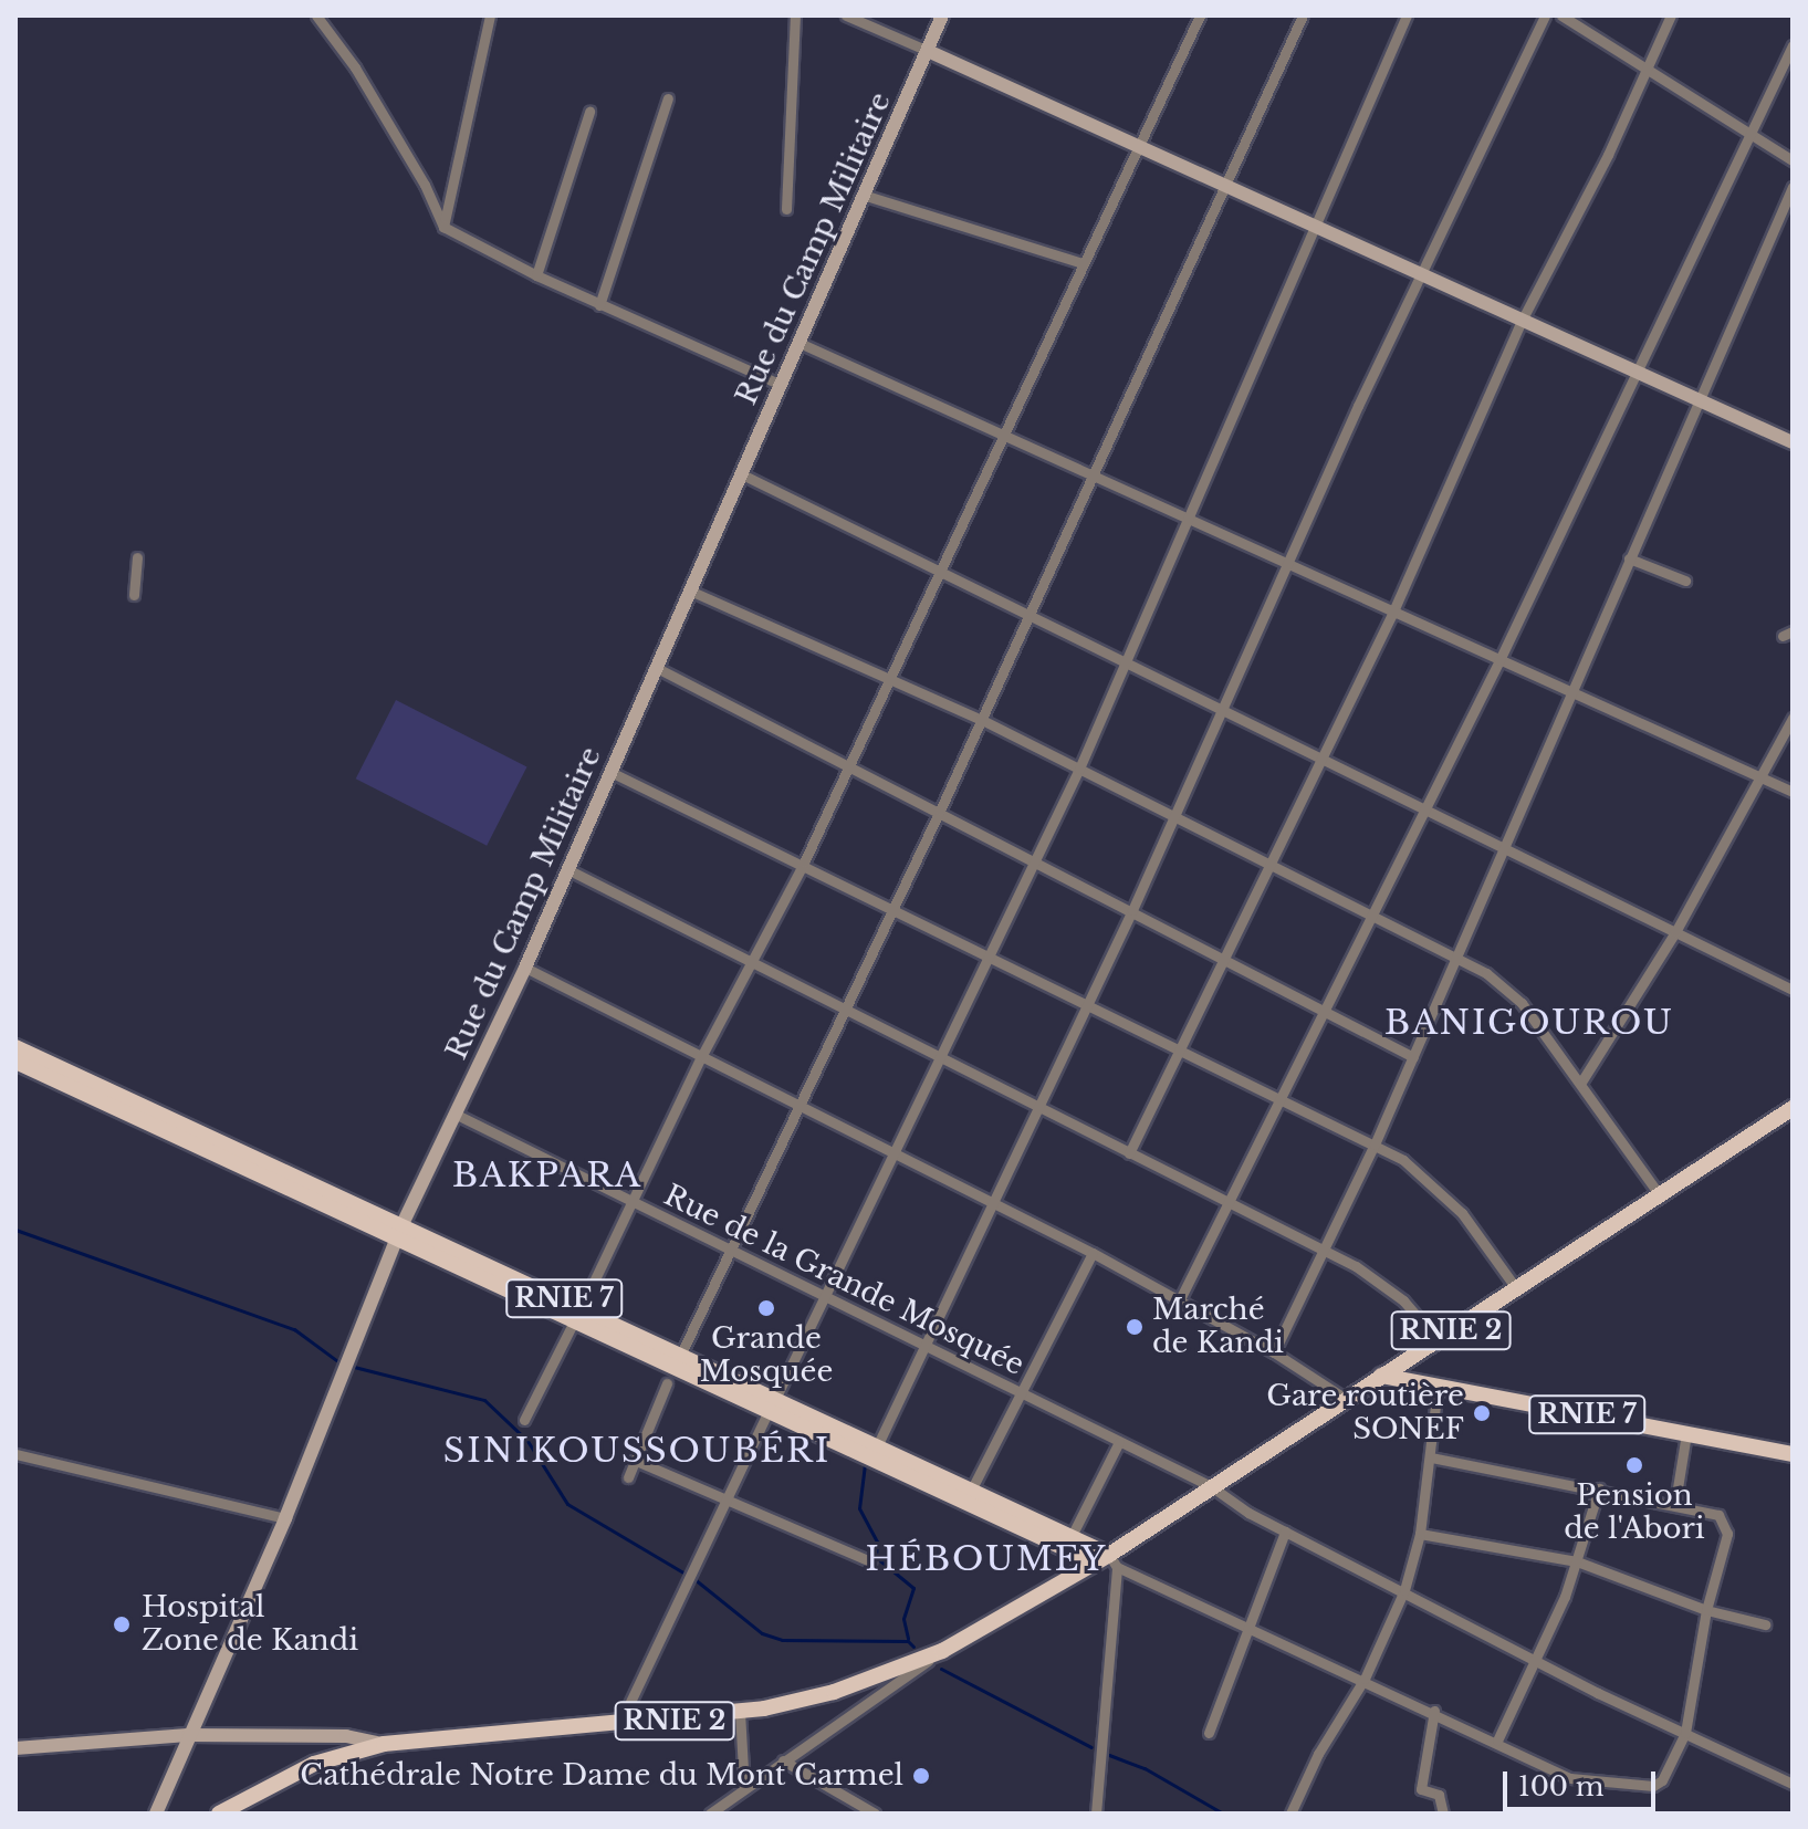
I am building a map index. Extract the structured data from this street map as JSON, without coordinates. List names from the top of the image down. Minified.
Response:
{"streets":{"main road":["RNIE 7","RNIE 2"],"street":["Rue du Camp Militaire","Rue de la Grande Mosquée"]},"crossings":[["Rue du Camp Militaire","Rue de la Grande Mosquée"],["Rue du Camp Militaire","RNIE 7"],["Rue de la Grande Mosquée","RNIE 2"],["RNIE 7","RNIE 2"]],"districts":["BANIGOUROU","BAKPARA","SINIKOUSSOUBÉRI","HÉBOUMEY"],"places":["Grande Mosquée","Marché de Kandi","Gare routière SONEF","Pension de l'Abori","Hospital Zone de Kandi","Cathédrale Notre Dame du Mont Carmel"],"scale_bar":"100 m"}
